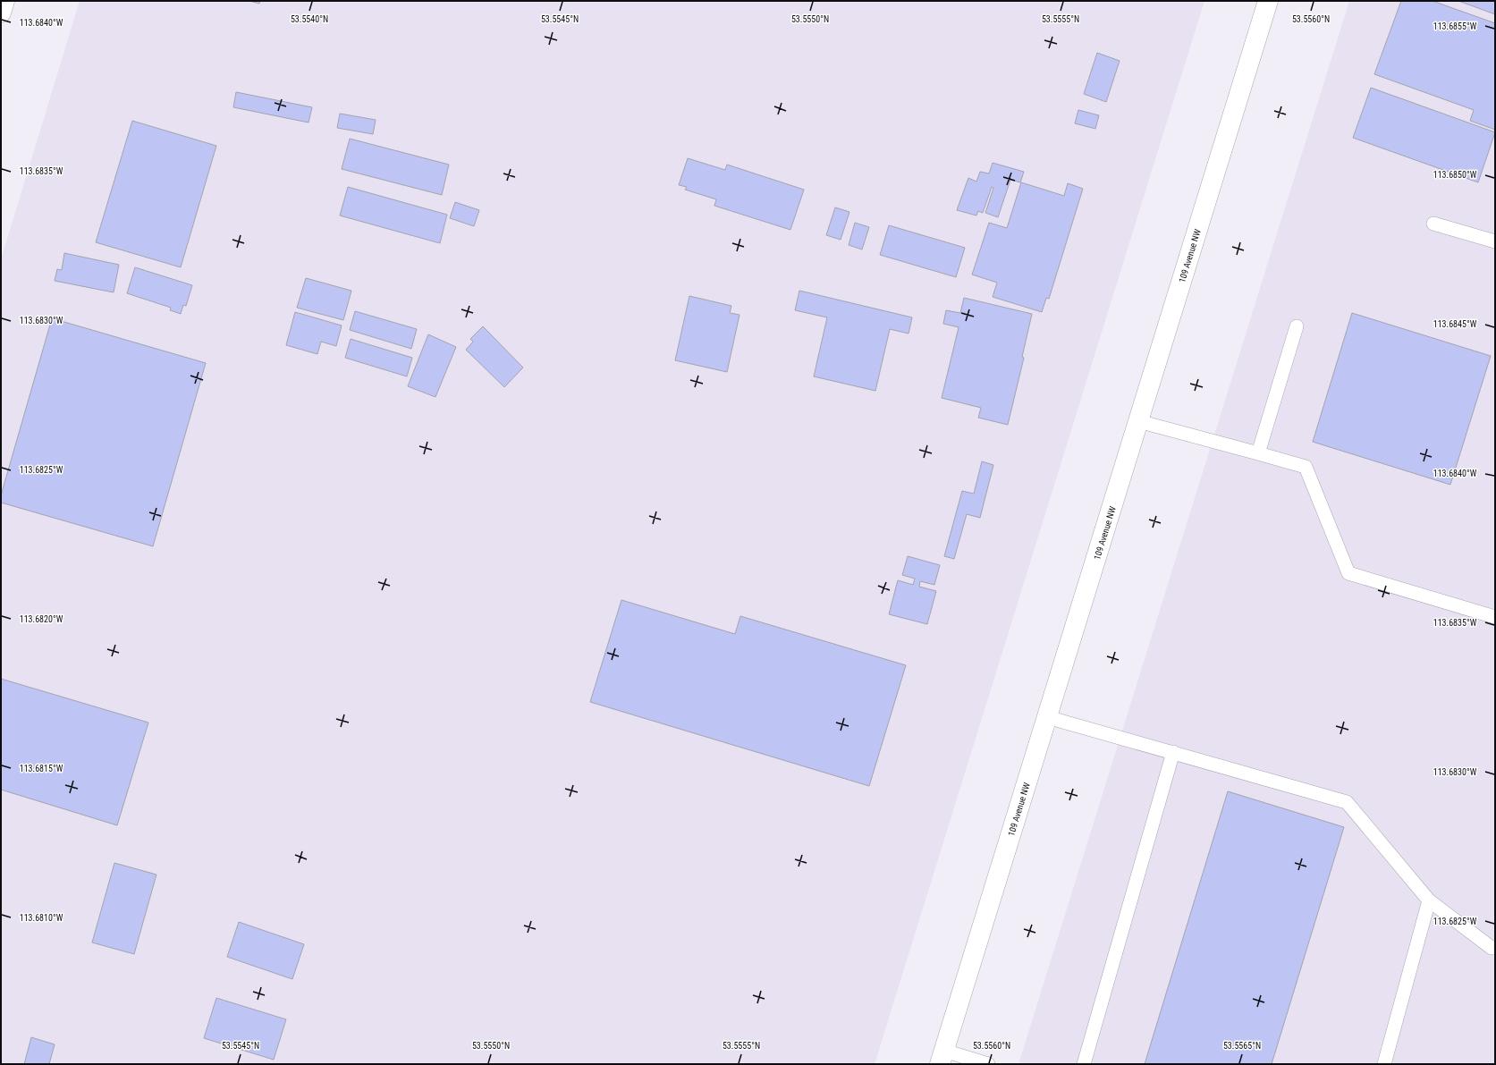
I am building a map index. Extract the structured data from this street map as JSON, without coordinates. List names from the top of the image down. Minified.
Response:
{"streets":{"street":["109 Avenue NW"]},"coordinates":["53.5540°N","53.5545°N","53.5550°N","53.5555°N","53.5560°N","113.6840°W","113.6855°W","113.6835°W","113.6850°W","113.6830°W","113.6845°W","113.6825°W","113.6820°W","113.6815°W","113.6810°W","53.5565°N"]}
